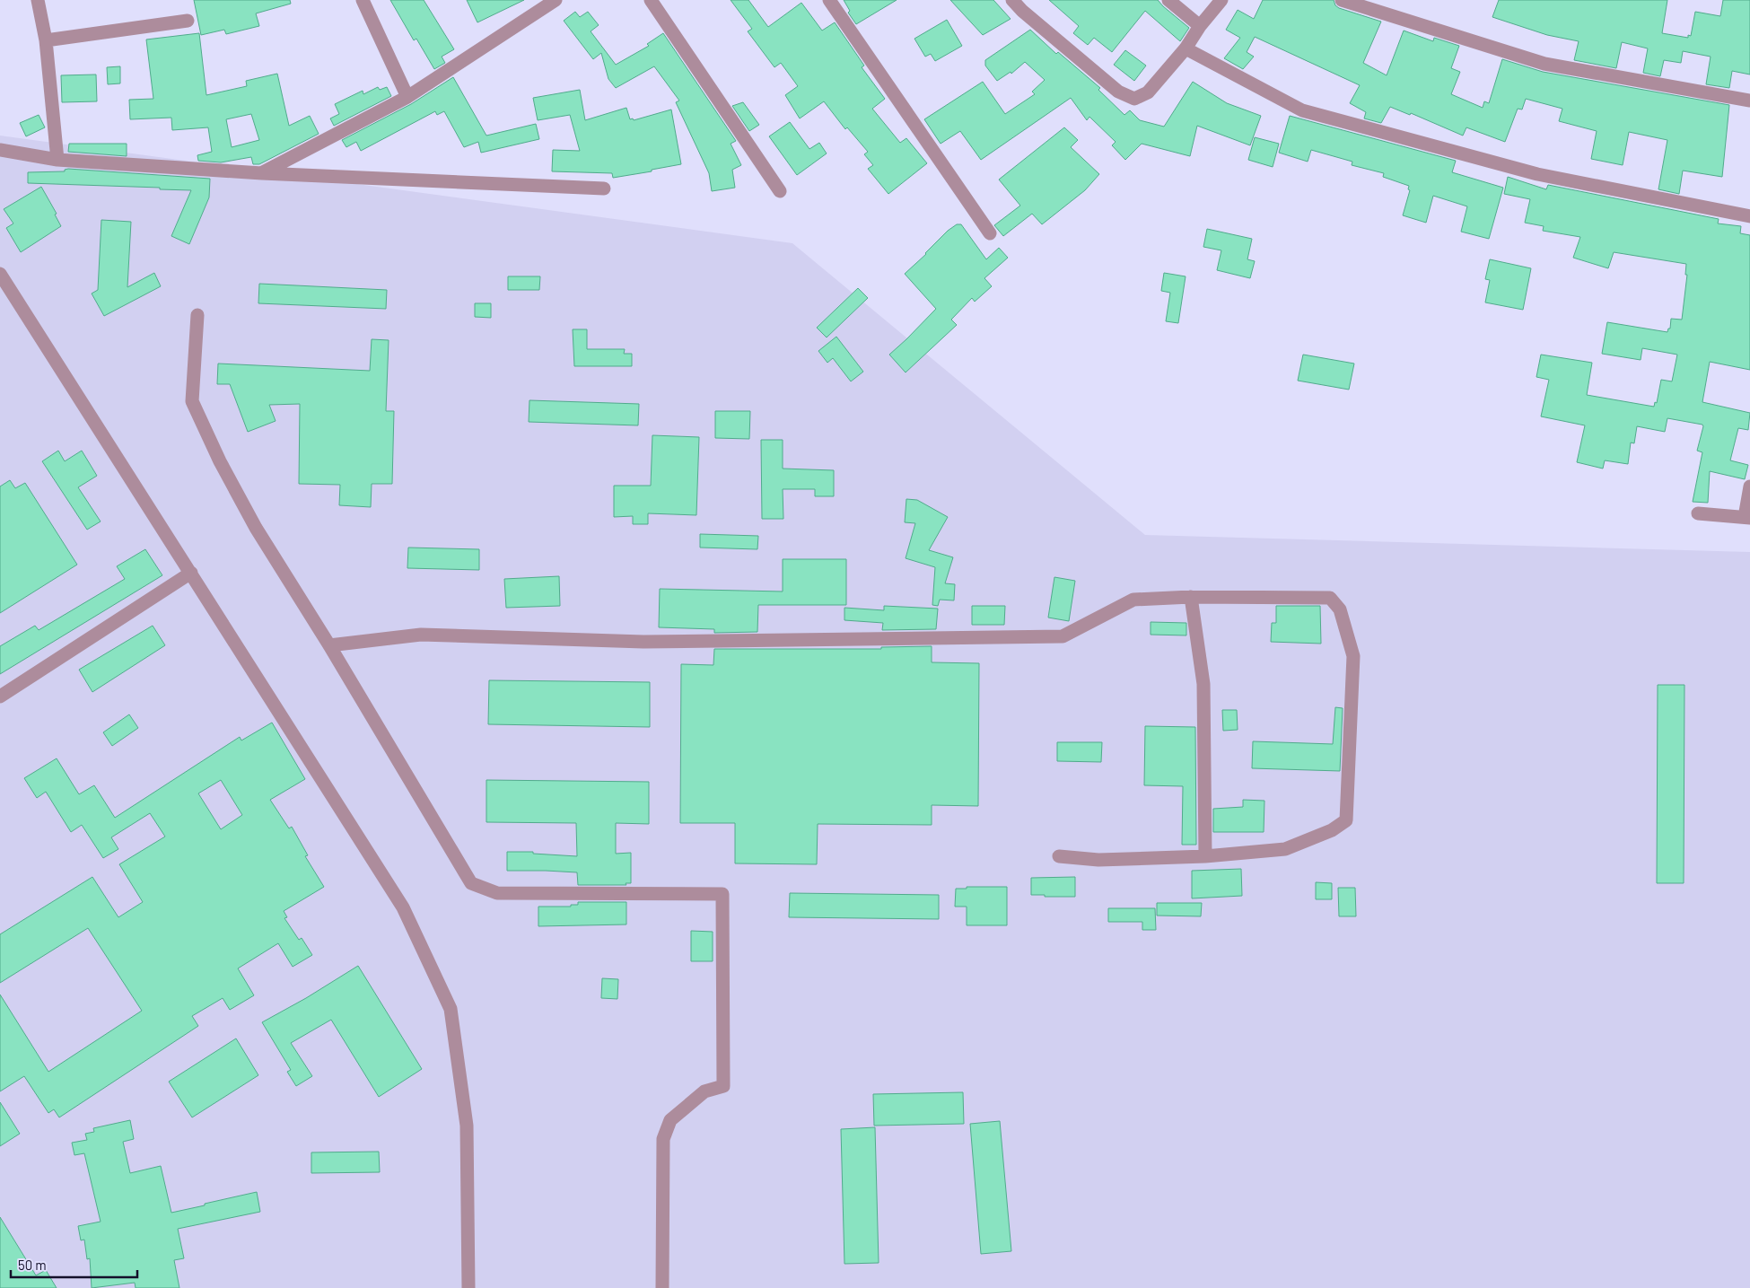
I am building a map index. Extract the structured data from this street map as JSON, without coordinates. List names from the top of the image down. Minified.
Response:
{"scale_bar":"50 m"}
